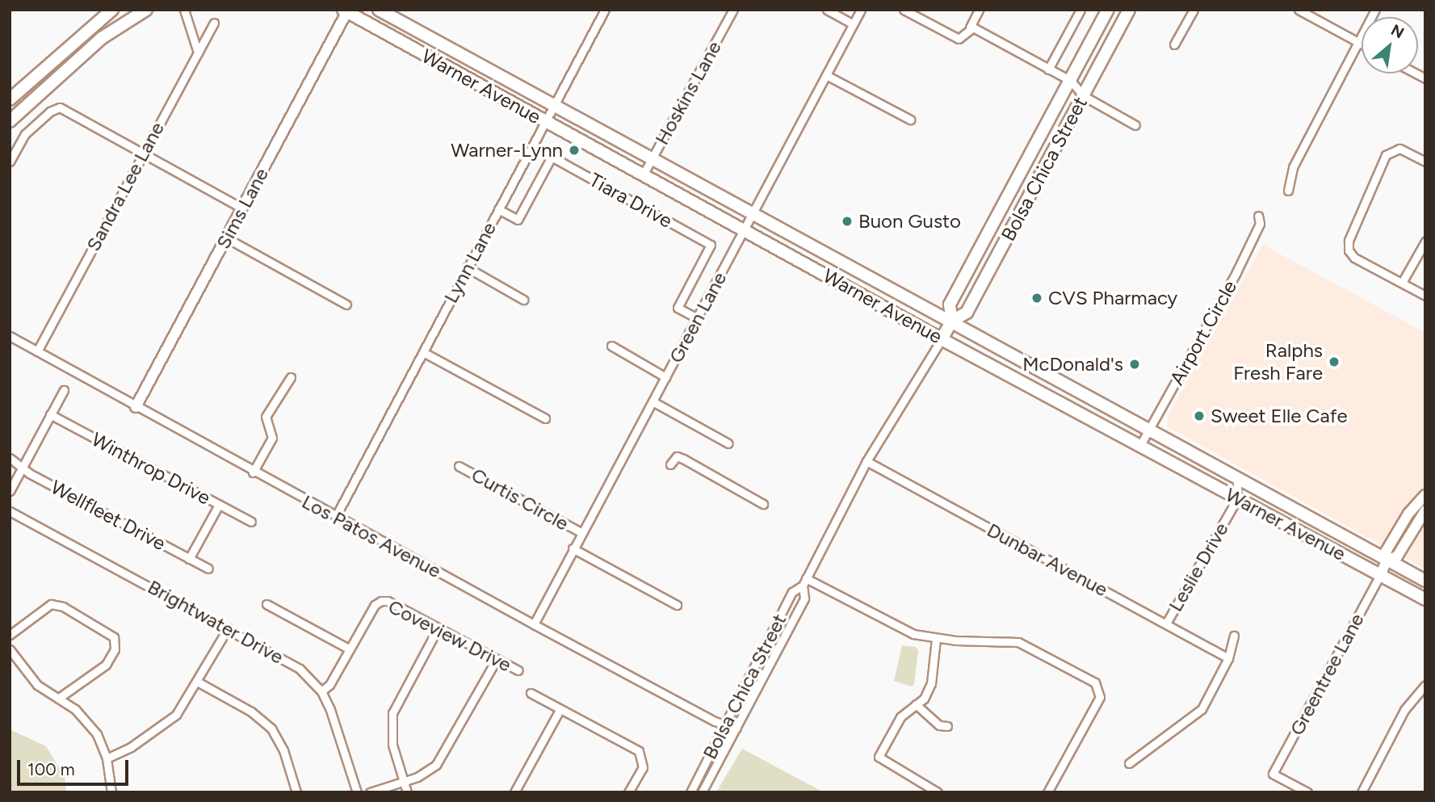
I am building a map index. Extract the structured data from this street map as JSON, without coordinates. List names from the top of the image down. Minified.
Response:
{"streets":{"main road":["Warner Avenue","Bolsa Chica Street"],"street":["Hoskins Lane","Sandra Lee Lane","Tiara Drive","Sims Lane","Lynn Lane","Green Lane","Airport Circle","Winthrop Drive","Curtis Circle","Wellfleet Drive","Los Patos Avenue","Dunbar Avenue","Leslie Drive","Brightwater Drive","Coveview Drive","Greentree Lane"]},"crossings":[["Warner Avenue","Hoskins Lane"],["Warner Avenue","Bolsa Chica Street"],["Warner Avenue","Sims Lane"],["Warner Avenue","Lynn Lane"],["Warner Avenue","Green Lane"],["Warner Avenue","Airport Circle"],["Warner Avenue","Leslie Drive"],["Warner Avenue","Greentree Lane"],["Bolsa Chica Street","Los Patos Avenue"],["Bolsa Chica Street","Dunbar Avenue"],["Sandra Lee Lane","Los Patos Avenue"],["Tiara Drive","Lynn Lane"],["Tiara Drive","Green Lane"],["Sims Lane","Los Patos Avenue"],["Lynn Lane","Los Patos Avenue"],["Green Lane","Curtis Circle"],["Green Lane","Los Patos Avenue"],["Dunbar Avenue","Leslie Drive"]],"places":["Warner-Lynn","Buon Gusto","CVS Pharmacy","Ralphs Fresh Fare","McDonald's","Sweet Elle Cafe"],"scale_bar":"100 m","north":"top right"}
